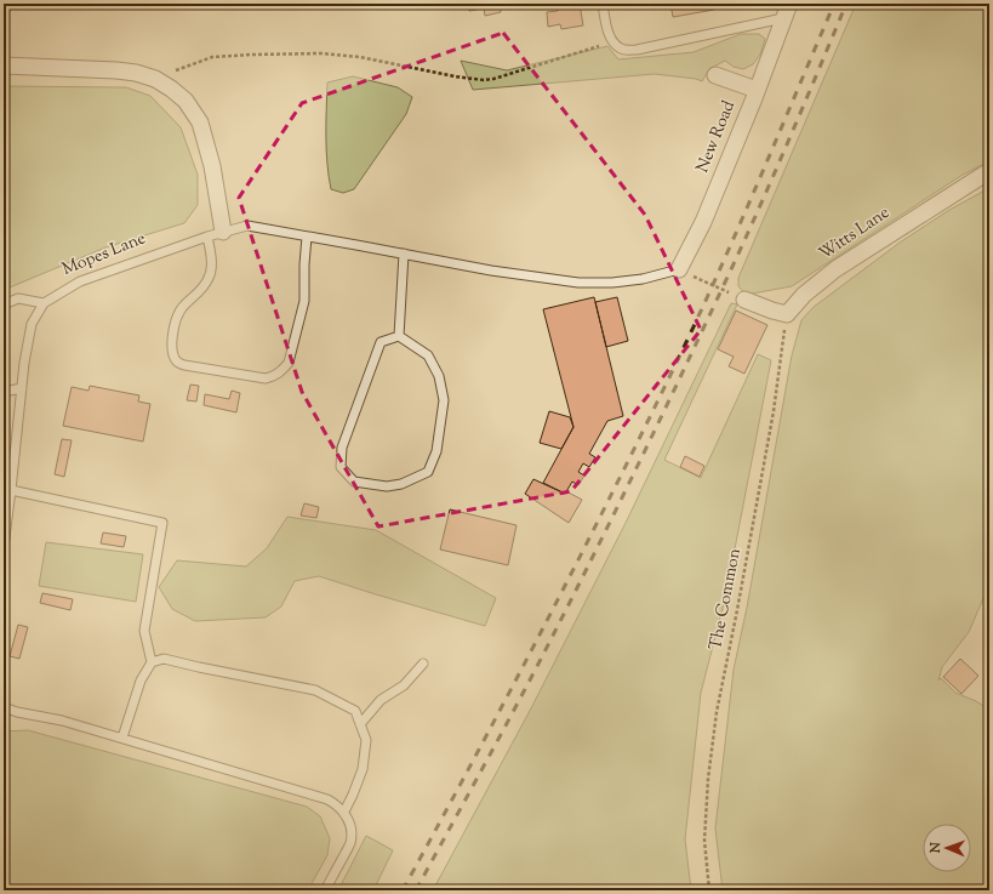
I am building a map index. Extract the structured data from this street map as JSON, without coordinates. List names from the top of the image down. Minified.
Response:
{"streets":{"street":["New Road","Witts Lane"],"lane":["Mopes Lane"],"path":["The Common"]},"crossings":[["New Road","Mopes Lane"],["Witts Lane","The Common"]],"north":"left"}
